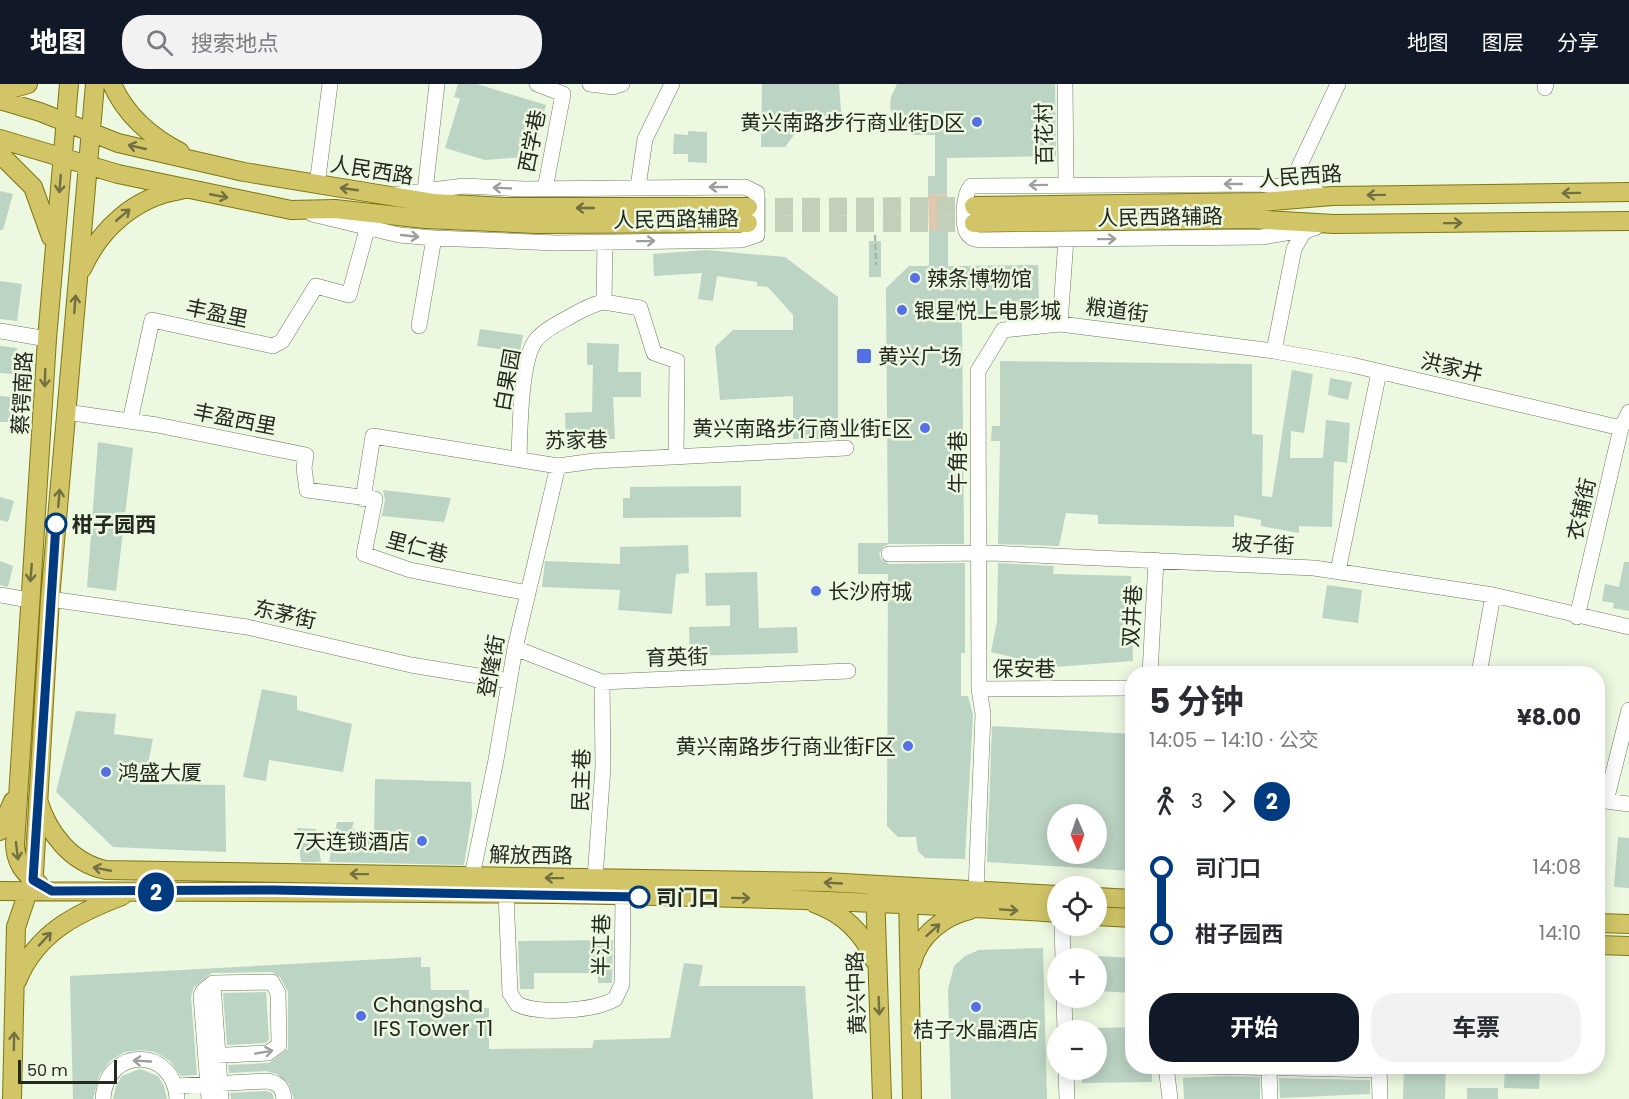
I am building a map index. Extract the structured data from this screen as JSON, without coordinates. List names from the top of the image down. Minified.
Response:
{"streets":{"main road":["人民西路","蔡锷南路","解放西路","黄兴中路"],"street":["百花村","西学巷","人民西路辅路","粮道街","丰盈里","洪家井","白果园","丰盈西里","苏家巷","牛角巷","衣铺街","坡子街","里仁巷","东茅街","双井巷","育英街","登隆街","保安巷","民主巷","半江巷"]},"crossings":[["百花村","人民西路辅路"],["西学巷","人民西路辅路"],["人民西路","人民西路辅路"],["人民西路","蔡锷南路"],["人民西路辅路","丰盈里"],["粮道街","洪家井"],["粮道街","牛角巷"],["丰盈里","丰盈西里"],["洪家井","衣铺街"],["白果园","苏家巷"],["蔡锷南路","丰盈西里"],["蔡锷南路","东茅街"],["蔡锷南路","解放西路"],["丰盈西里","苏家巷"],["丰盈西里","里仁巷"],["苏家巷","里仁巷"],["苏家巷","登隆街"],["牛角巷","坡子街"],["牛角巷","保安巷"],["衣铺街","坡子街"],["坡子街","双井巷"],["坡子街","保安巷"],["里仁巷","登隆街"],["东茅街","登隆街"],["育英街","登隆街"],["育英街","民主巷"],["登隆街","解放西路"],["民主巷","解放西路"],["解放西路","半江巷"],["解放西路","黄兴中路"]],"places":{"other":["黄兴南路步行商业街D区","辣条博物馆","银星悦上电影城","黄兴南路步行商业街E区","柑子园西","长沙府城","黄兴南路步行商业街F区","鸿盛大厦","7天连锁酒店","司门口","桔子水晶酒店","Changsha IFS Tower T1"],"transit":["黄兴广场"]},"lines":["bus line 2"],"scale_bar":"50 m","north":"bottom","page":{"header":"地图","search":"搜索地点","nav":["地图","图层","分享"],"on_map":"2","heading":["5 分钟","14:05 – 14:10 · 公交","¥8.00"],"legs":["3","2"],"map_buttons":["+","−"],"list":[{"name":"司门口","value":"14:08"},{"name":"柑子园西","value":"14:10"}],"buttons":["开始","车票"],"scale":"50 m"}}
